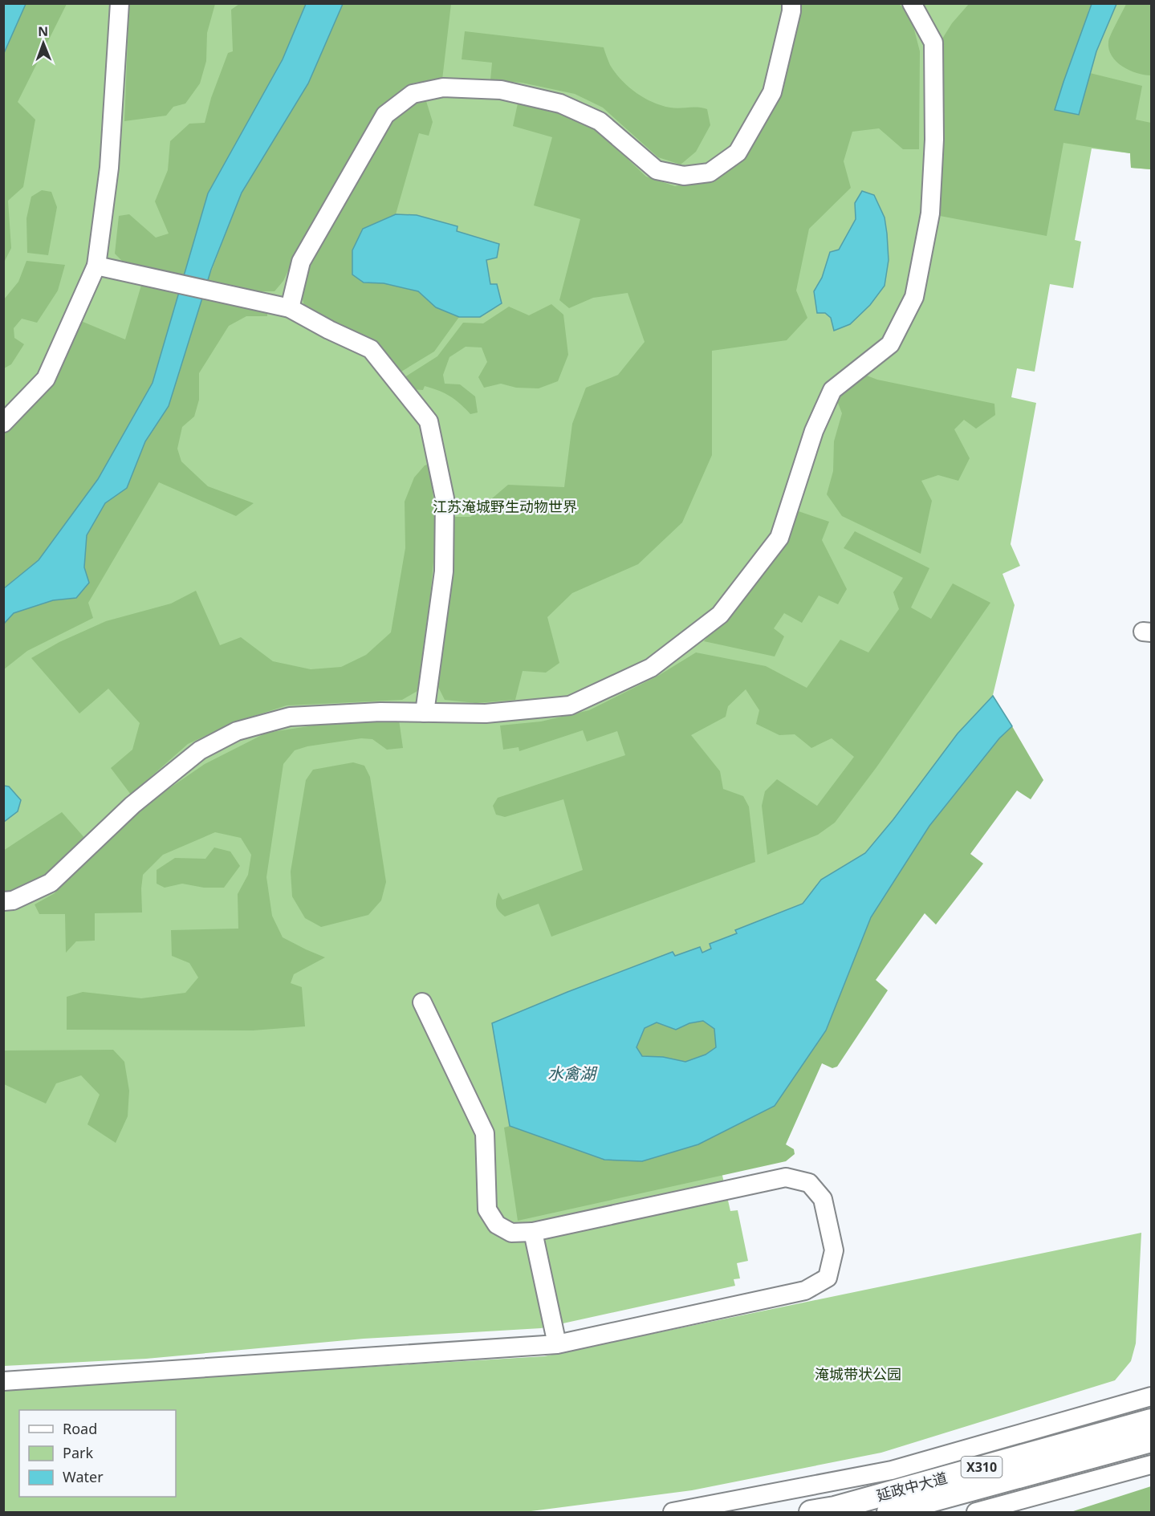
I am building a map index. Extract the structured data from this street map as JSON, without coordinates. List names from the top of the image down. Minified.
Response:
{"streets":{"main road":["X310","延政中大道"]},"water":["水禽湖"],"parks":["江苏淹城野生动物世界","淹城带状公园"],"legend":["Road","Park","Water"],"north":"top"}
